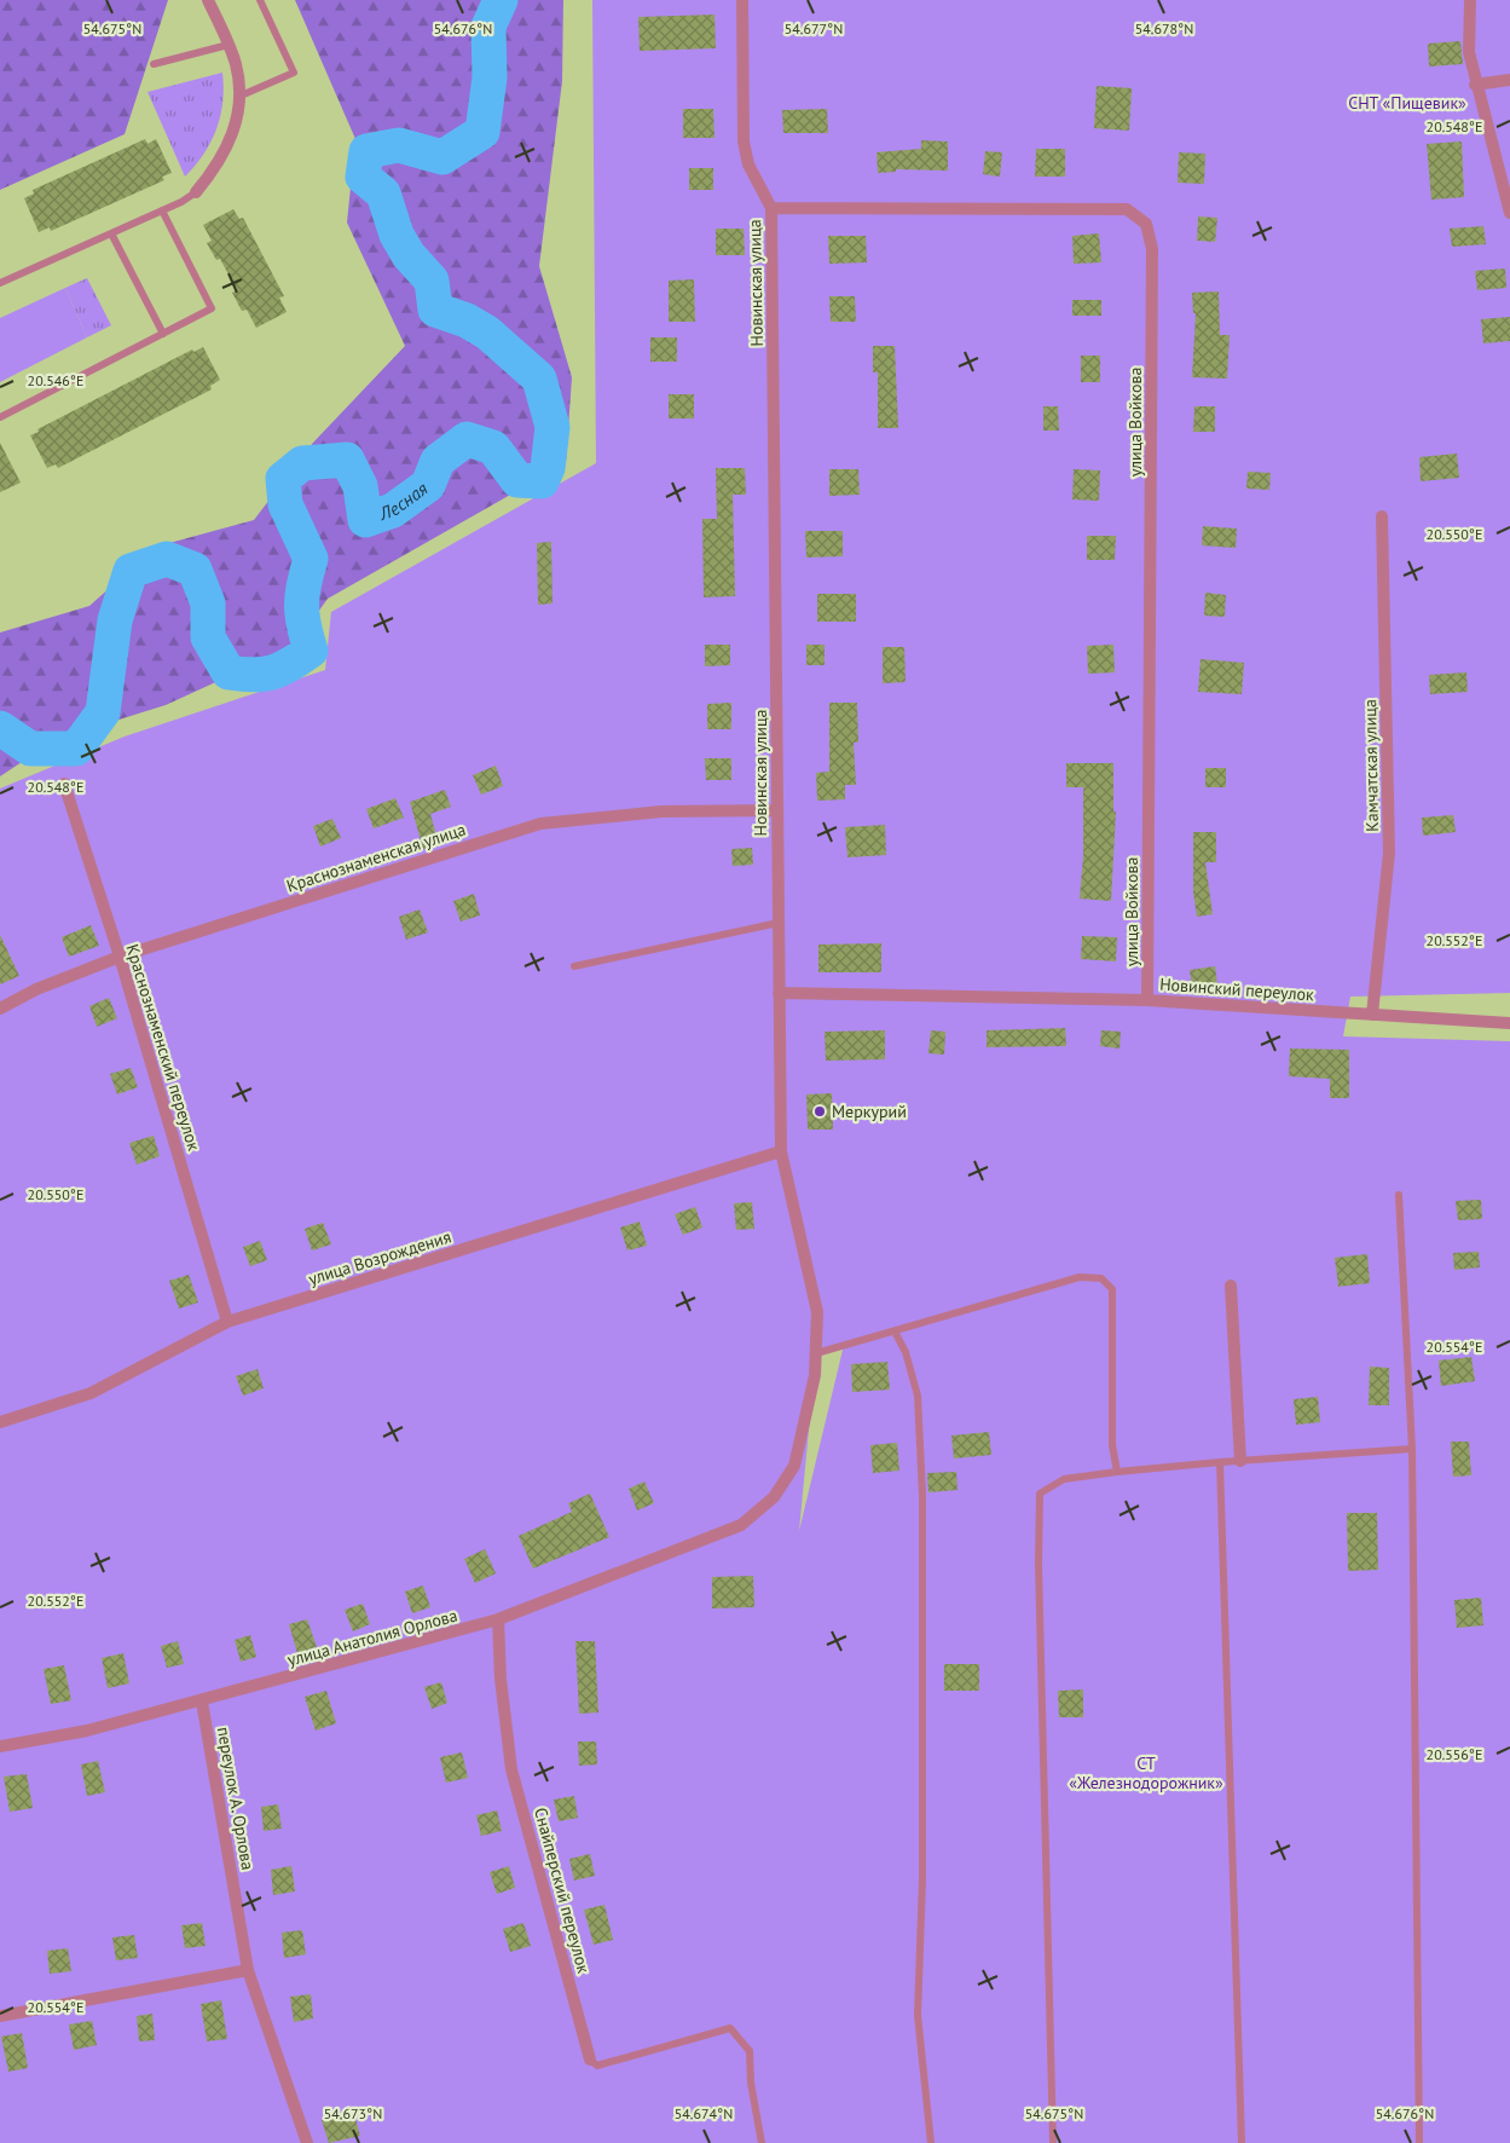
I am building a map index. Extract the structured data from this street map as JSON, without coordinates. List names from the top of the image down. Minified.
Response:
{"streets":{"street":["Новинская улица","улица Войкова","Камчатская улица","Краснознаменская улица","Новинский переулок","Краснознаменский переулок","улица Возрождения","улица Анатолия Орлова","переулок А. Орлова","Снайперский переулок"]},"crossings":[["Новинская улица","улица Войкова"],["Новинская улица","Краснознаменская улица"],["Новинская улица","Новинский переулок"],["Новинская улица","улица Возрождения"],["Новинская улица","улица Анатолия Орлова"],["улица Войкова","Новинский переулок"],["Камчатская улица","Новинский переулок"],["Краснознаменская улица","Краснознаменский переулок"],["Краснознаменский переулок","улица Возрождения"],["улица Анатолия Орлова","переулок А. Орлова"],["улица Анатолия Орлова","Снайперский переулок"]],"water":["Лесная"],"parks":["СНТ «Пищевик»","СТ «Железнодорожник»"],"places":["Меркурий"],"coordinates":["54.675°N","54.676°N","54.677°N","54.678°N","20.548°E","20.546°E","20.550°E","20.552°E","20.554°E","20.556°E","54.673°N","54.674°N"]}
